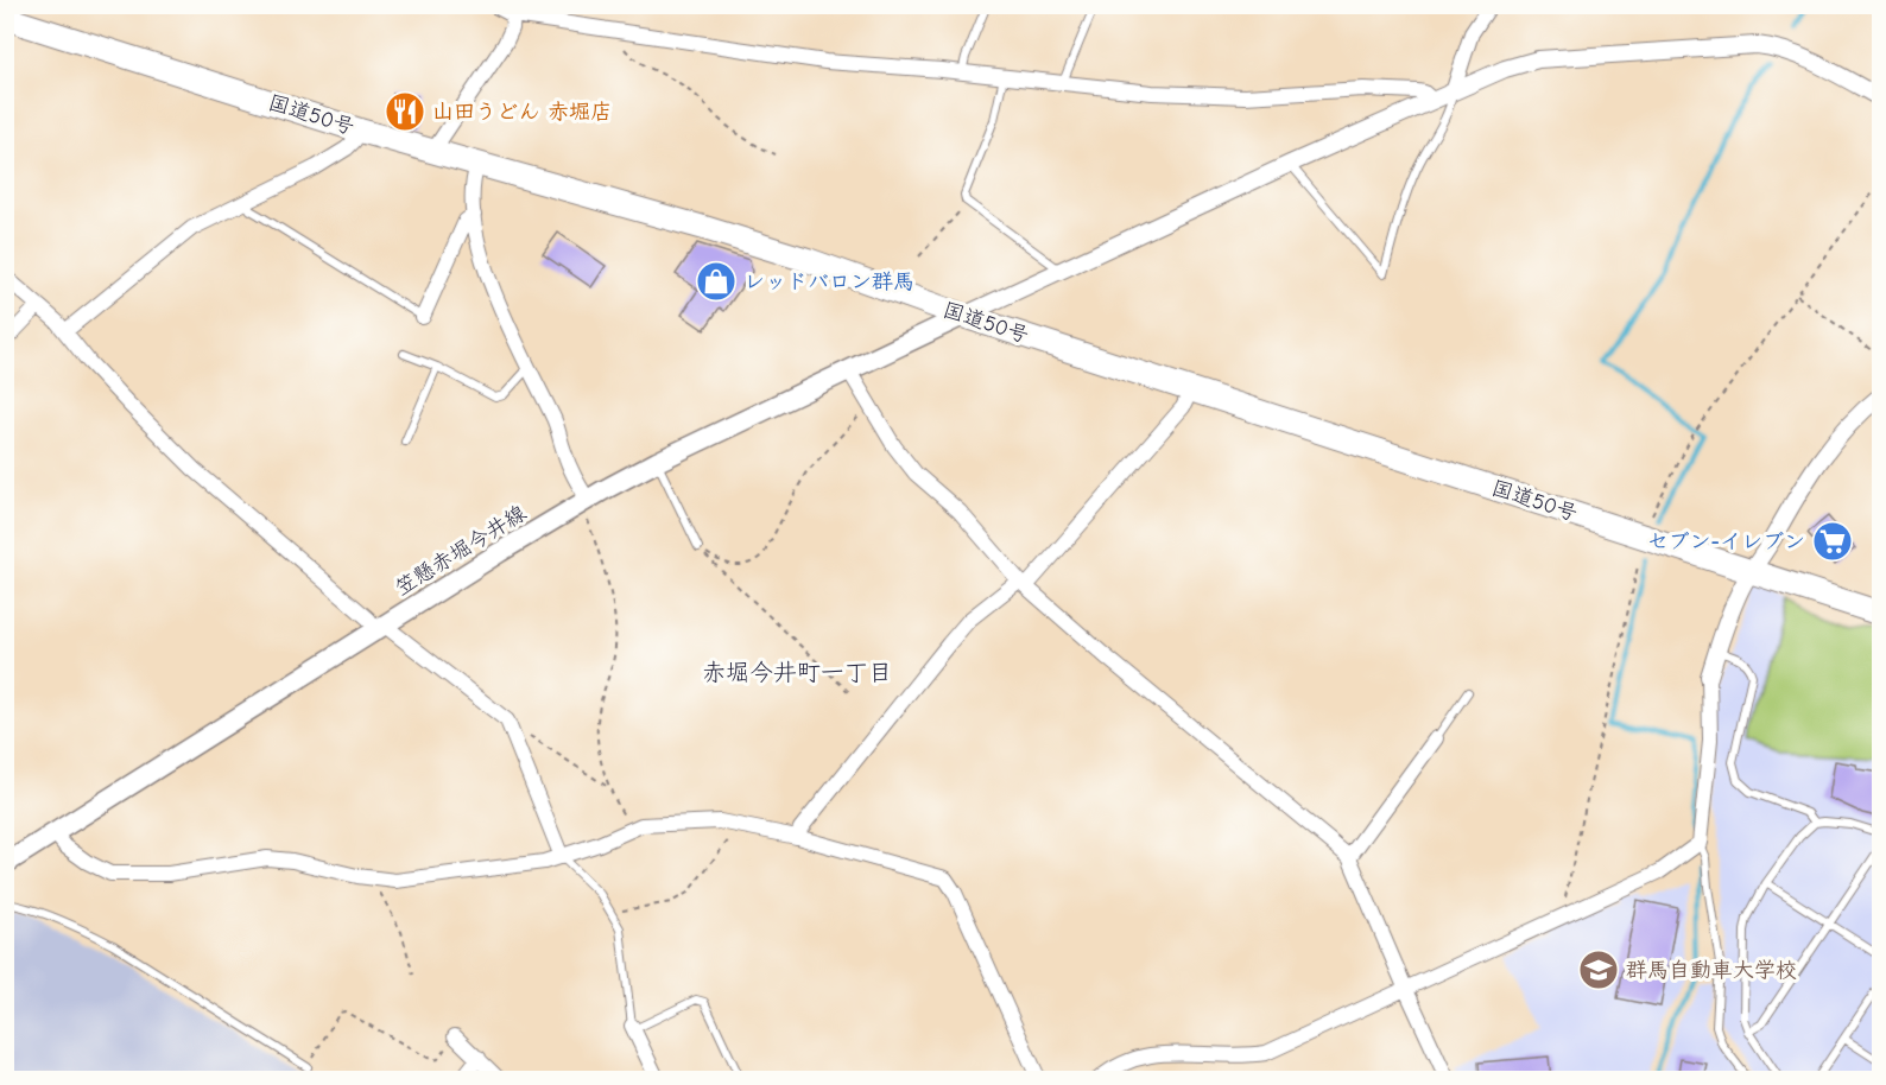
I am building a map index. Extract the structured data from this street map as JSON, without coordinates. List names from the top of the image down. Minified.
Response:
{"streets":{"highway":["国道50号"],"main road":["笠懸赤堀今井線"]},"crossings":[["国道50号","笠懸赤堀今井線"]],"districts":["赤堀今井町一丁目"],"places":{"restaurant":["山田うどん 赤堀店"],"shop":["レッドバロン群馬"],"supermarket":["セブン-イレブン"],"school or university":["群馬自動車大学校"]}}
